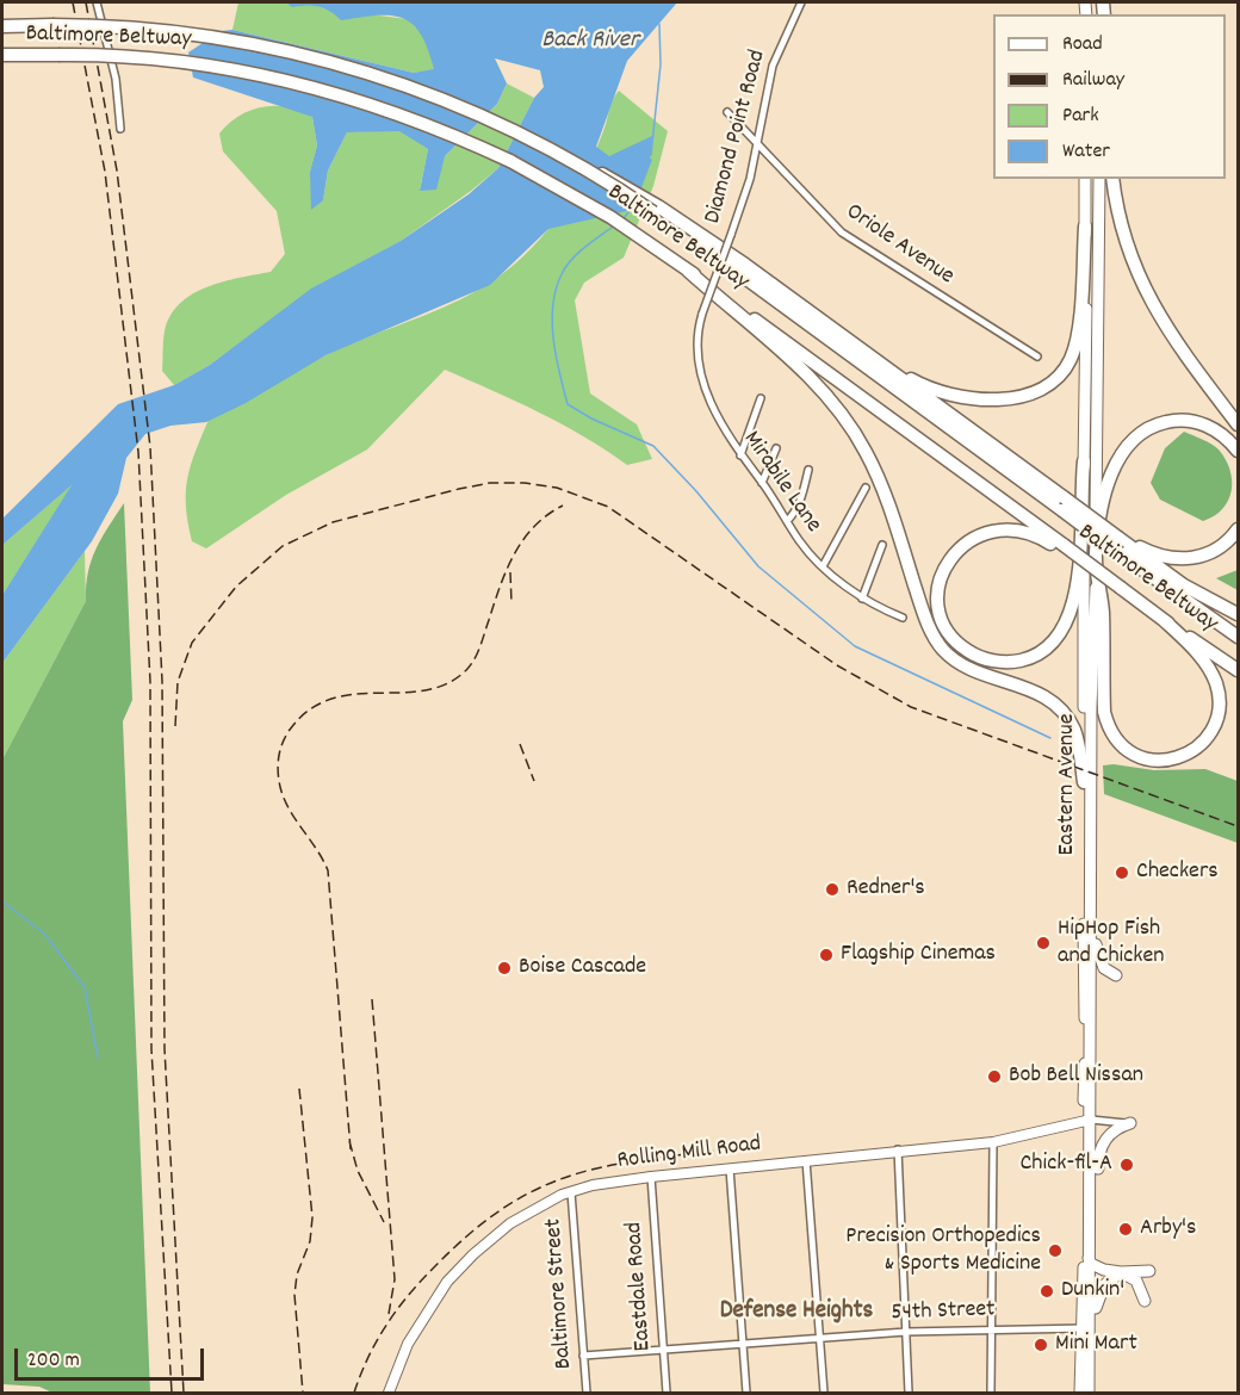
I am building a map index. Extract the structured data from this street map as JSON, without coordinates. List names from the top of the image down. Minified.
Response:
{"streets":{"highway":["Baltimore Beltway"],"main road":["Eastern Avenue"],"street":["Diamond Point Road","Oriole Avenue","Mirabile Lane","Rolling Mill Road","Eastdale Road","Baltimore Street","54th Street"]},"crossings":[["Diamond Point Road","Oriole Avenue"],["Diamond Point Road","Mirabile Lane"],["Eastern Avenue","Rolling Mill Road"],["Eastern Avenue","54th Street"],["Rolling Mill Road","Eastdale Road"],["Rolling Mill Road","Baltimore Street"],["Eastdale Road","54th Street"],["Baltimore Street","54th Street"]],"districts":["Defense Heights"],"water":["Back River"],"places":["Checkers","Redner's","HipHop Fish and Chicken","Flagship Cinemas","Boise Cascade","Bob Bell Nissan","Chick-fil-A","Arby's","Precision Orthopedics & Sports Medicine","Dunkin'","Mini Mart"],"legend":["Road","Railway","Park","Water"],"scale_bar":"200 m"}
